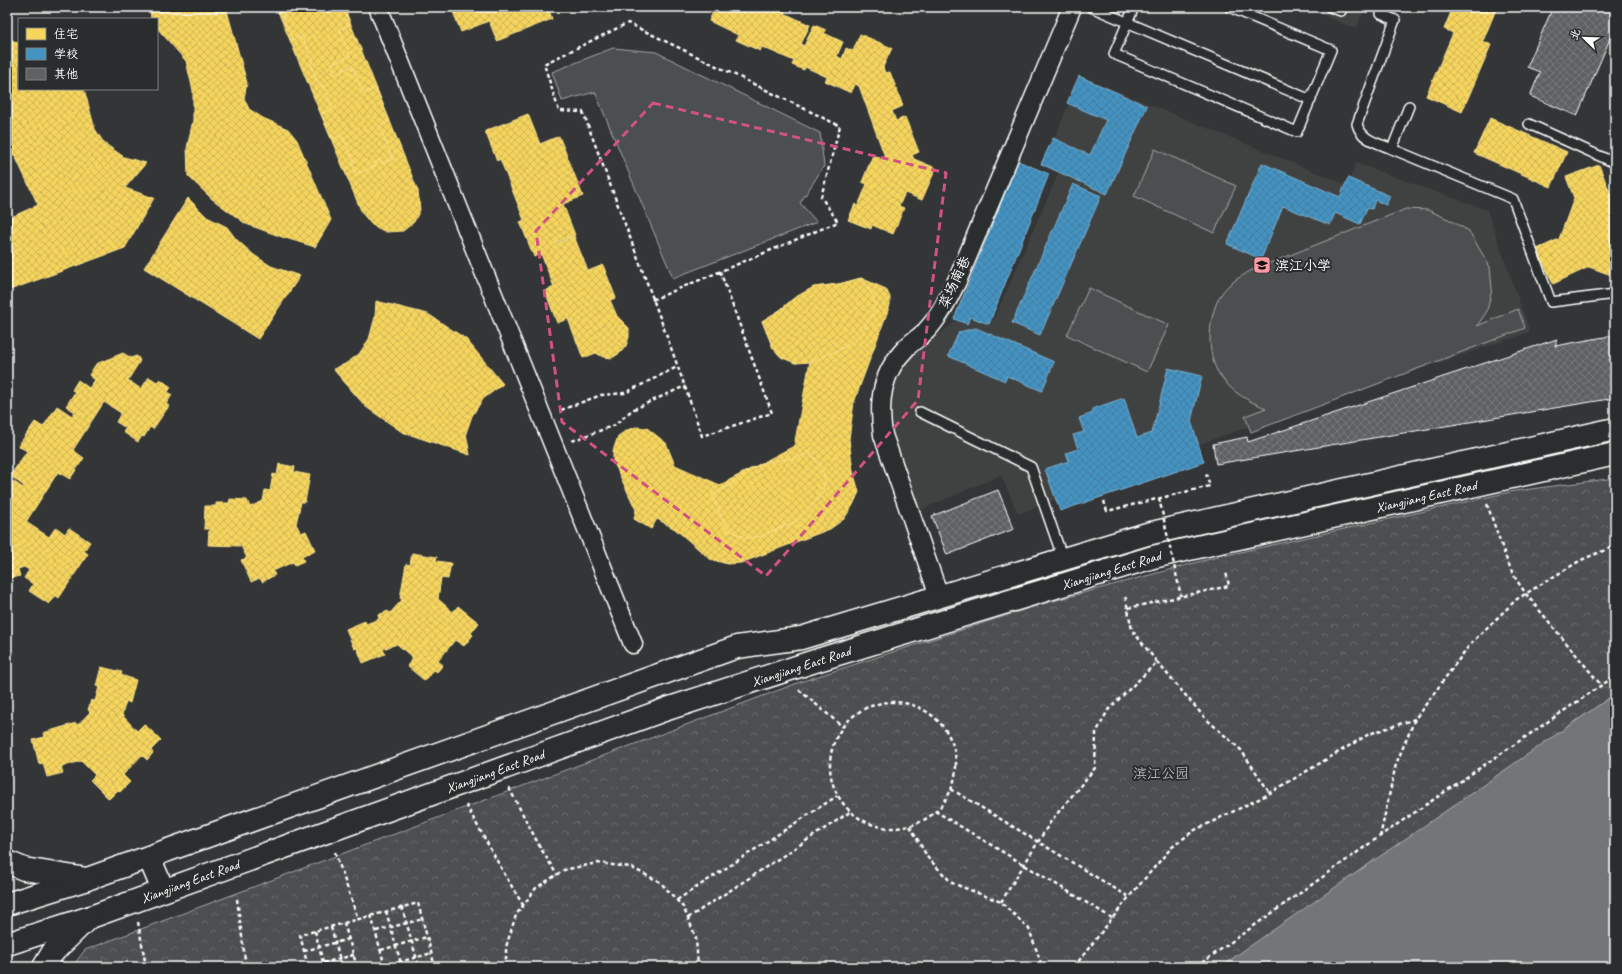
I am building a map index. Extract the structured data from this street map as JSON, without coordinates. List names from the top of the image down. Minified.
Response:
{"streets":{"main road":["Xiangjiang East Road"],"street":["菜场南巷"]},"crossings":[["菜场南巷","Xiangjiang East Road"]],"parks":["滨江公园"],"places":{"school or university":["滨江小学"]},"legend":["住宅","学校","其他"],"north":"top left"}
